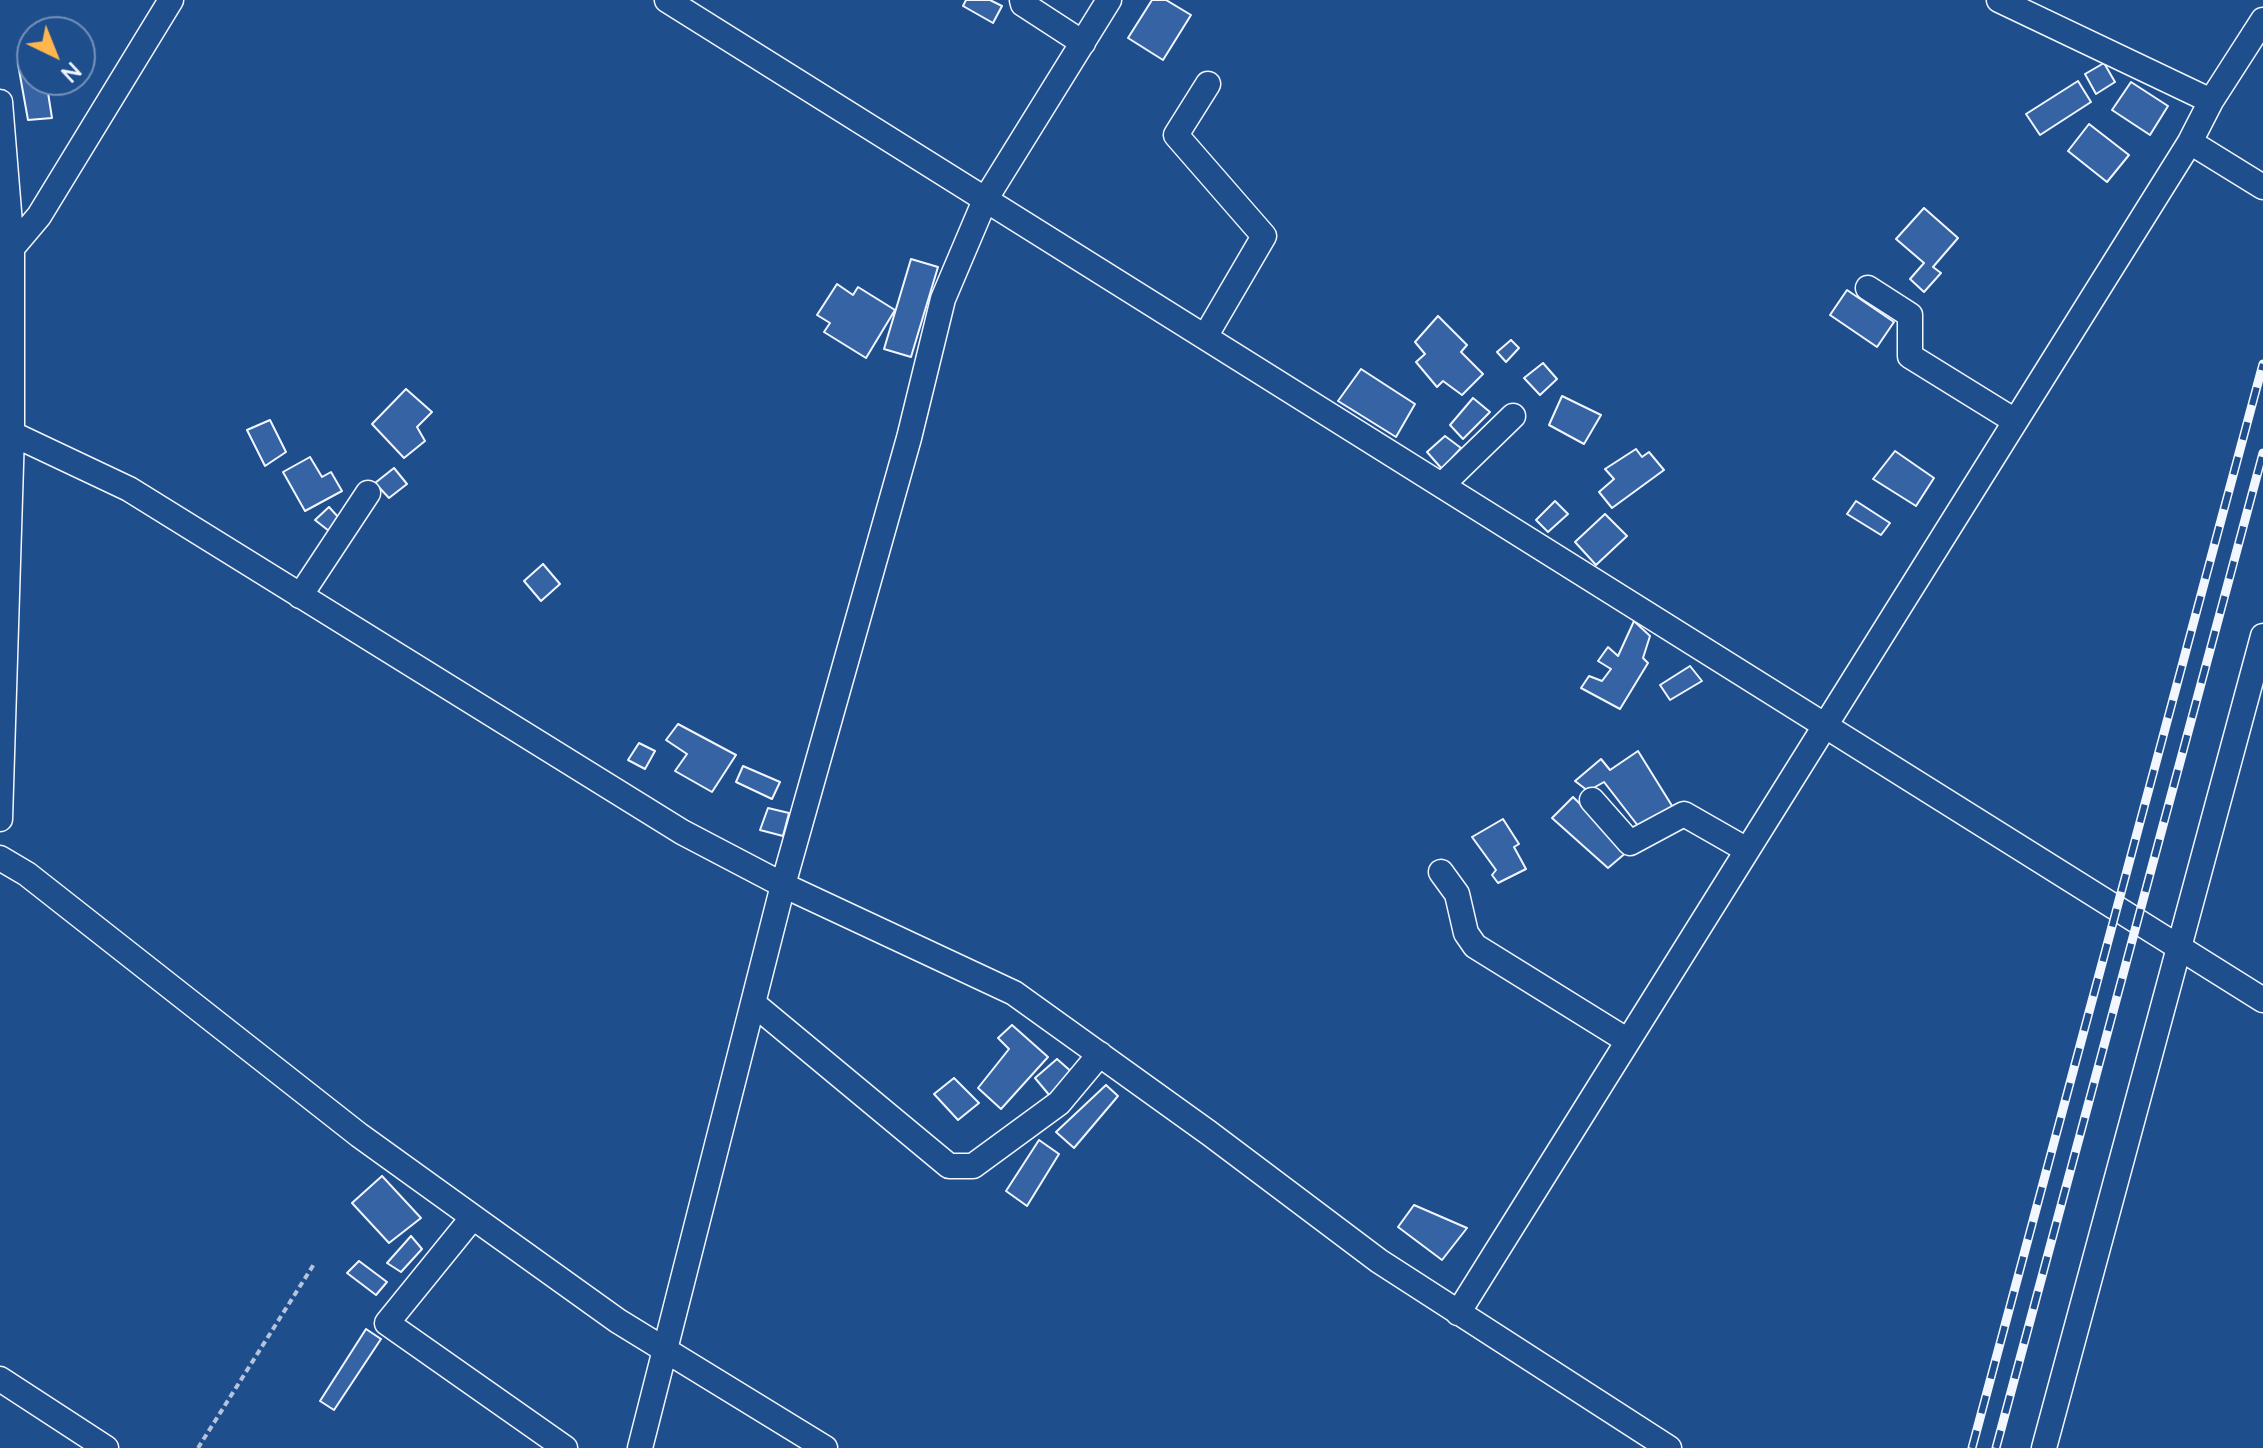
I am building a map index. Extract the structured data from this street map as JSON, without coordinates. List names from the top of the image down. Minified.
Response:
{"north":"bottom right"}
